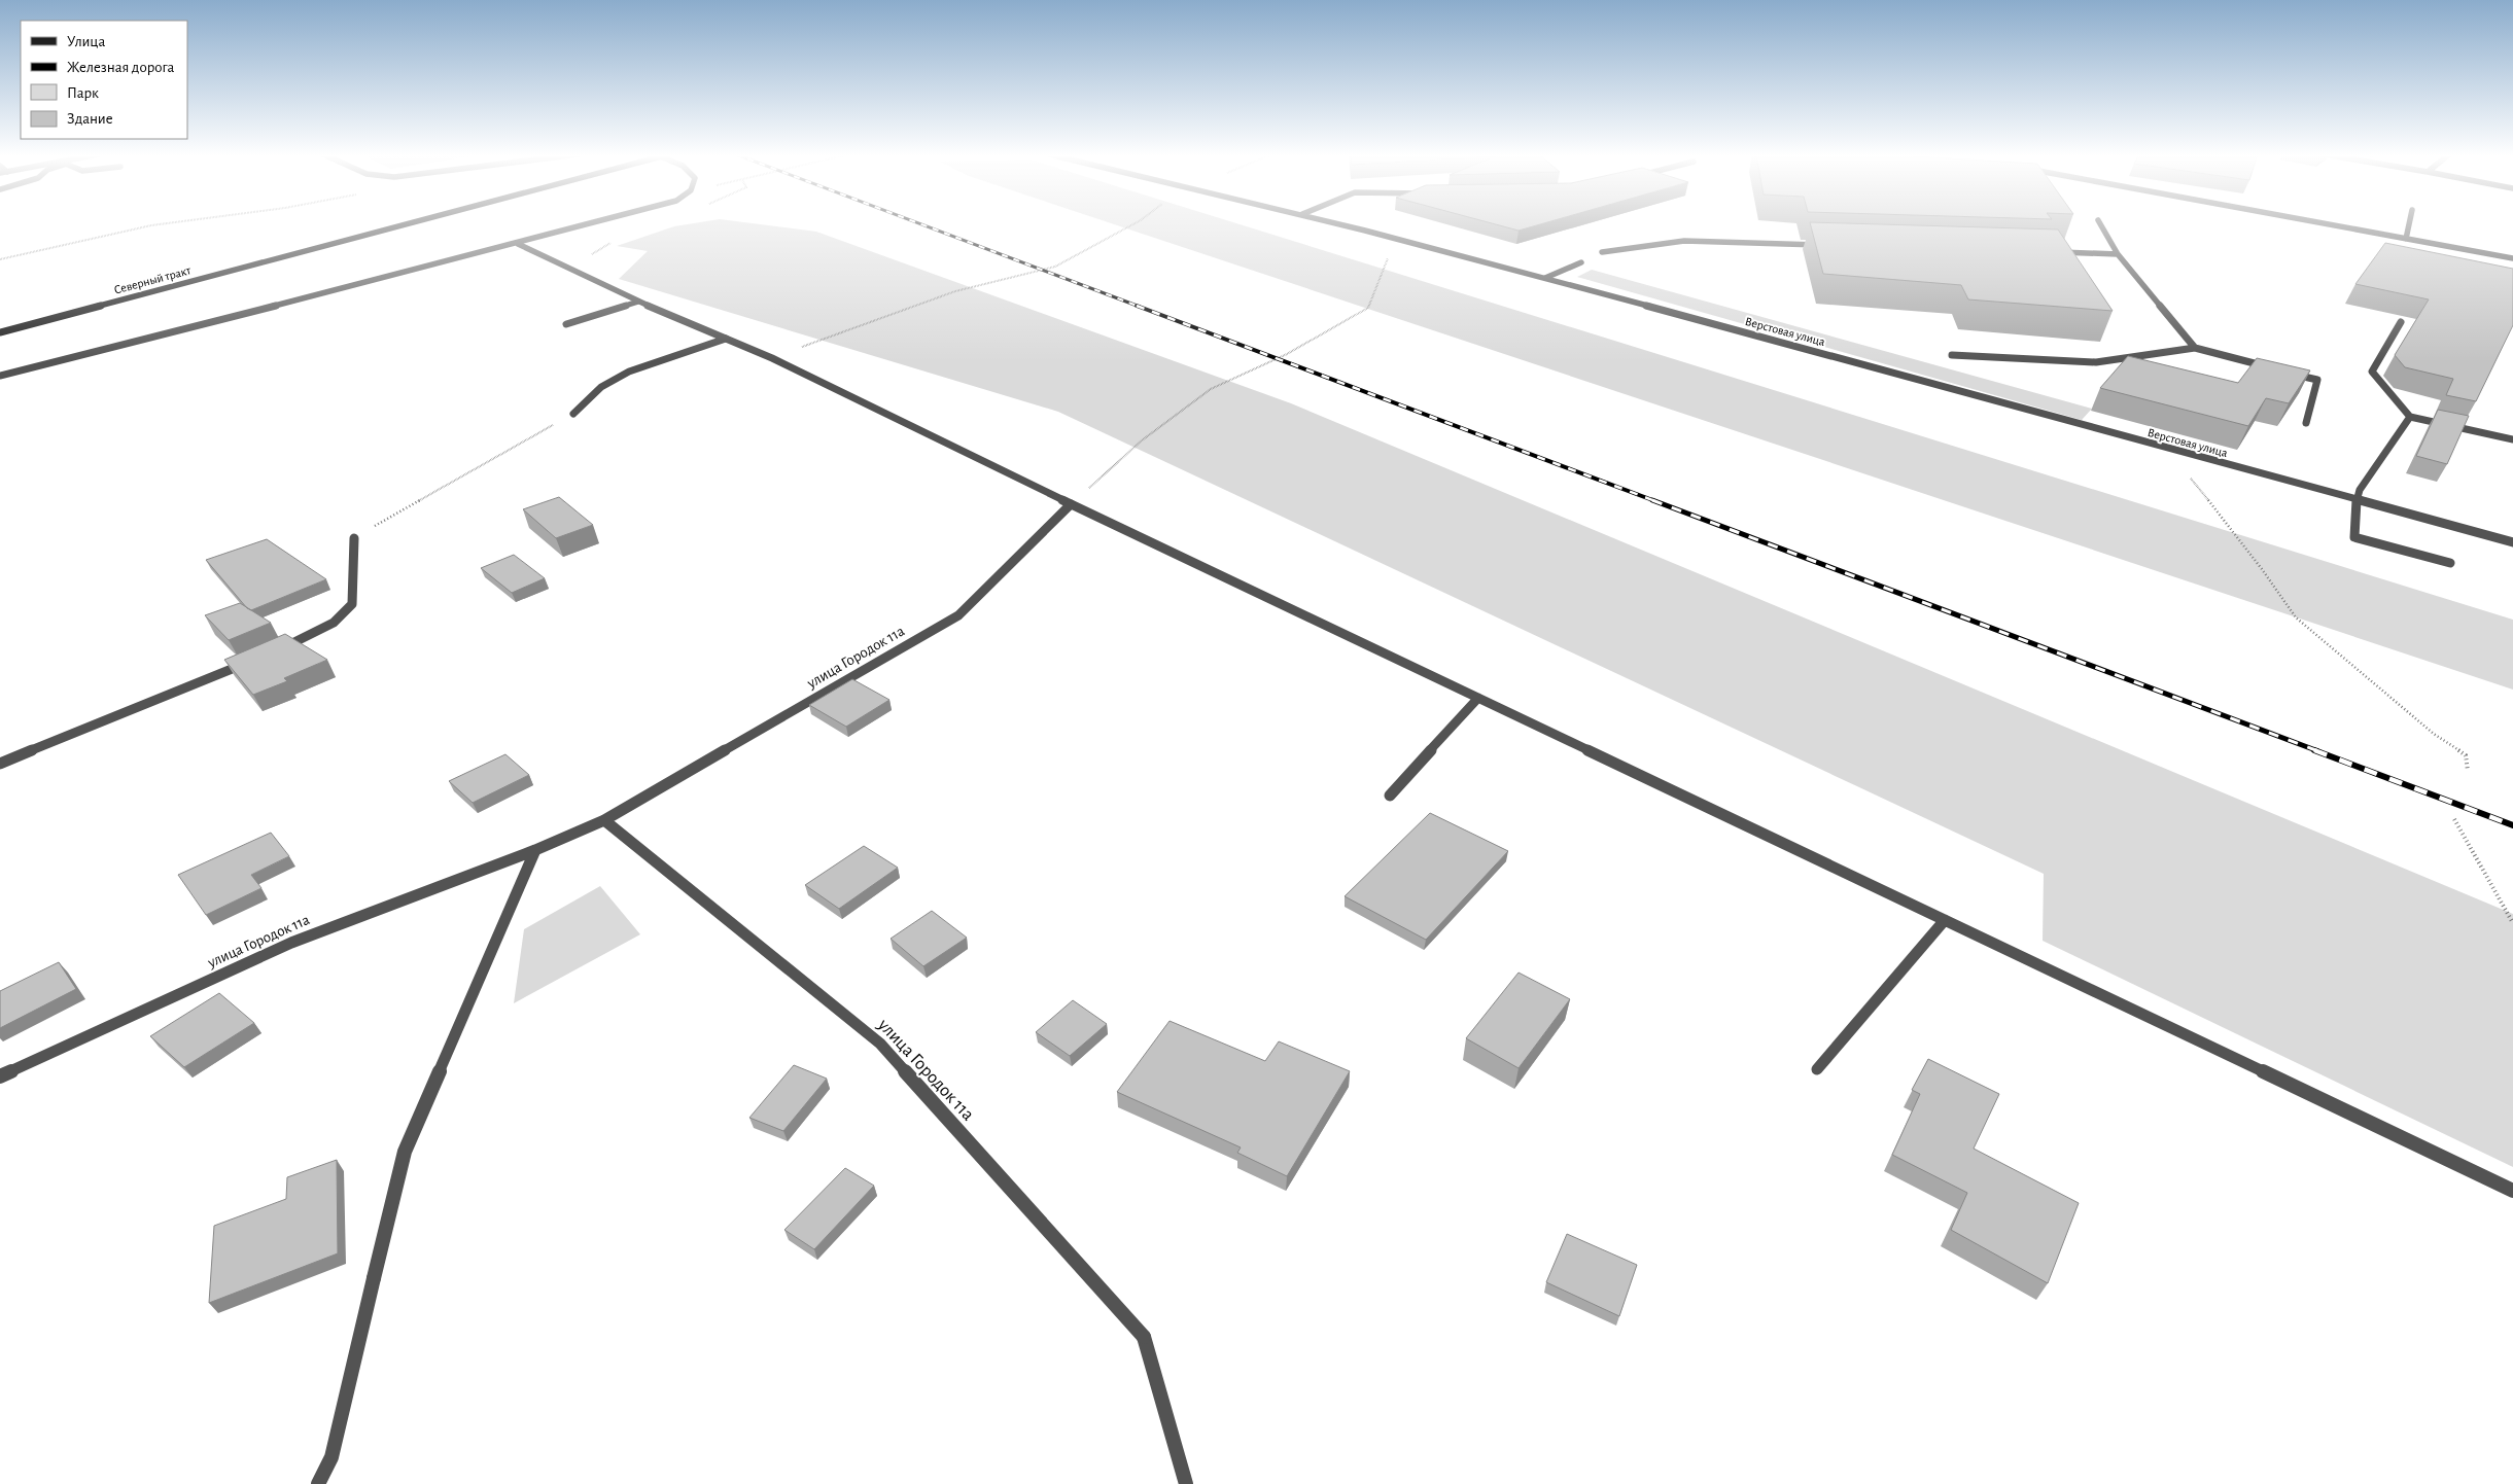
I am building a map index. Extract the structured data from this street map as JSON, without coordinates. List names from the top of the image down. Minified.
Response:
{"streets":{"main road":["Северный тракт"],"street":["Верстовая улица","улица Городок 11а"]},"legend":["Улица","Железная дорога","Парк","Здание"]}
